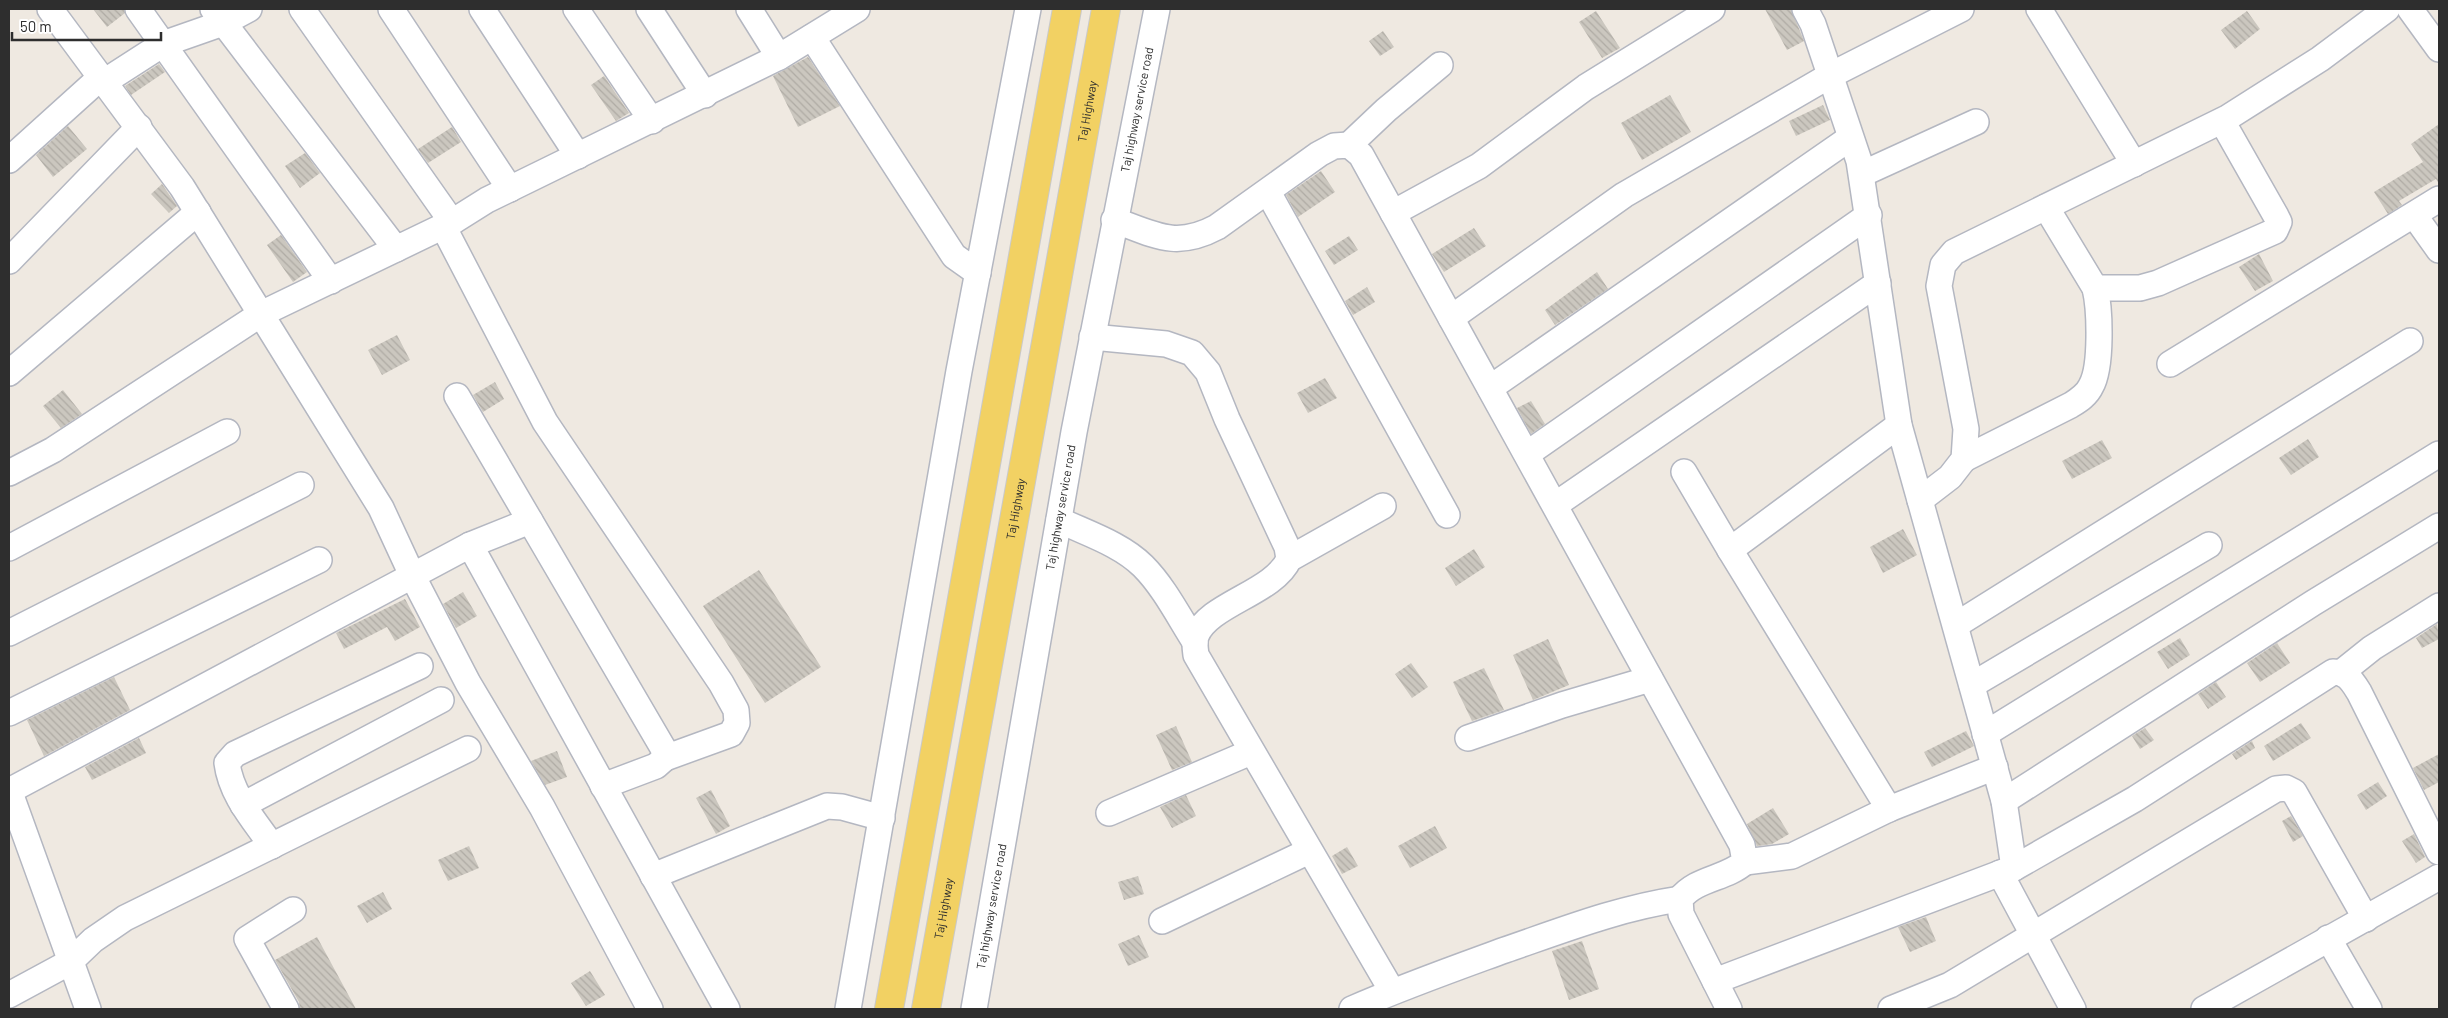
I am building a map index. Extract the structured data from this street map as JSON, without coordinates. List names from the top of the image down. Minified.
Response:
{"streets":{"main road":["Taj Highway"],"street":["Taj highway service road"]},"scale_bar":"50 m"}
